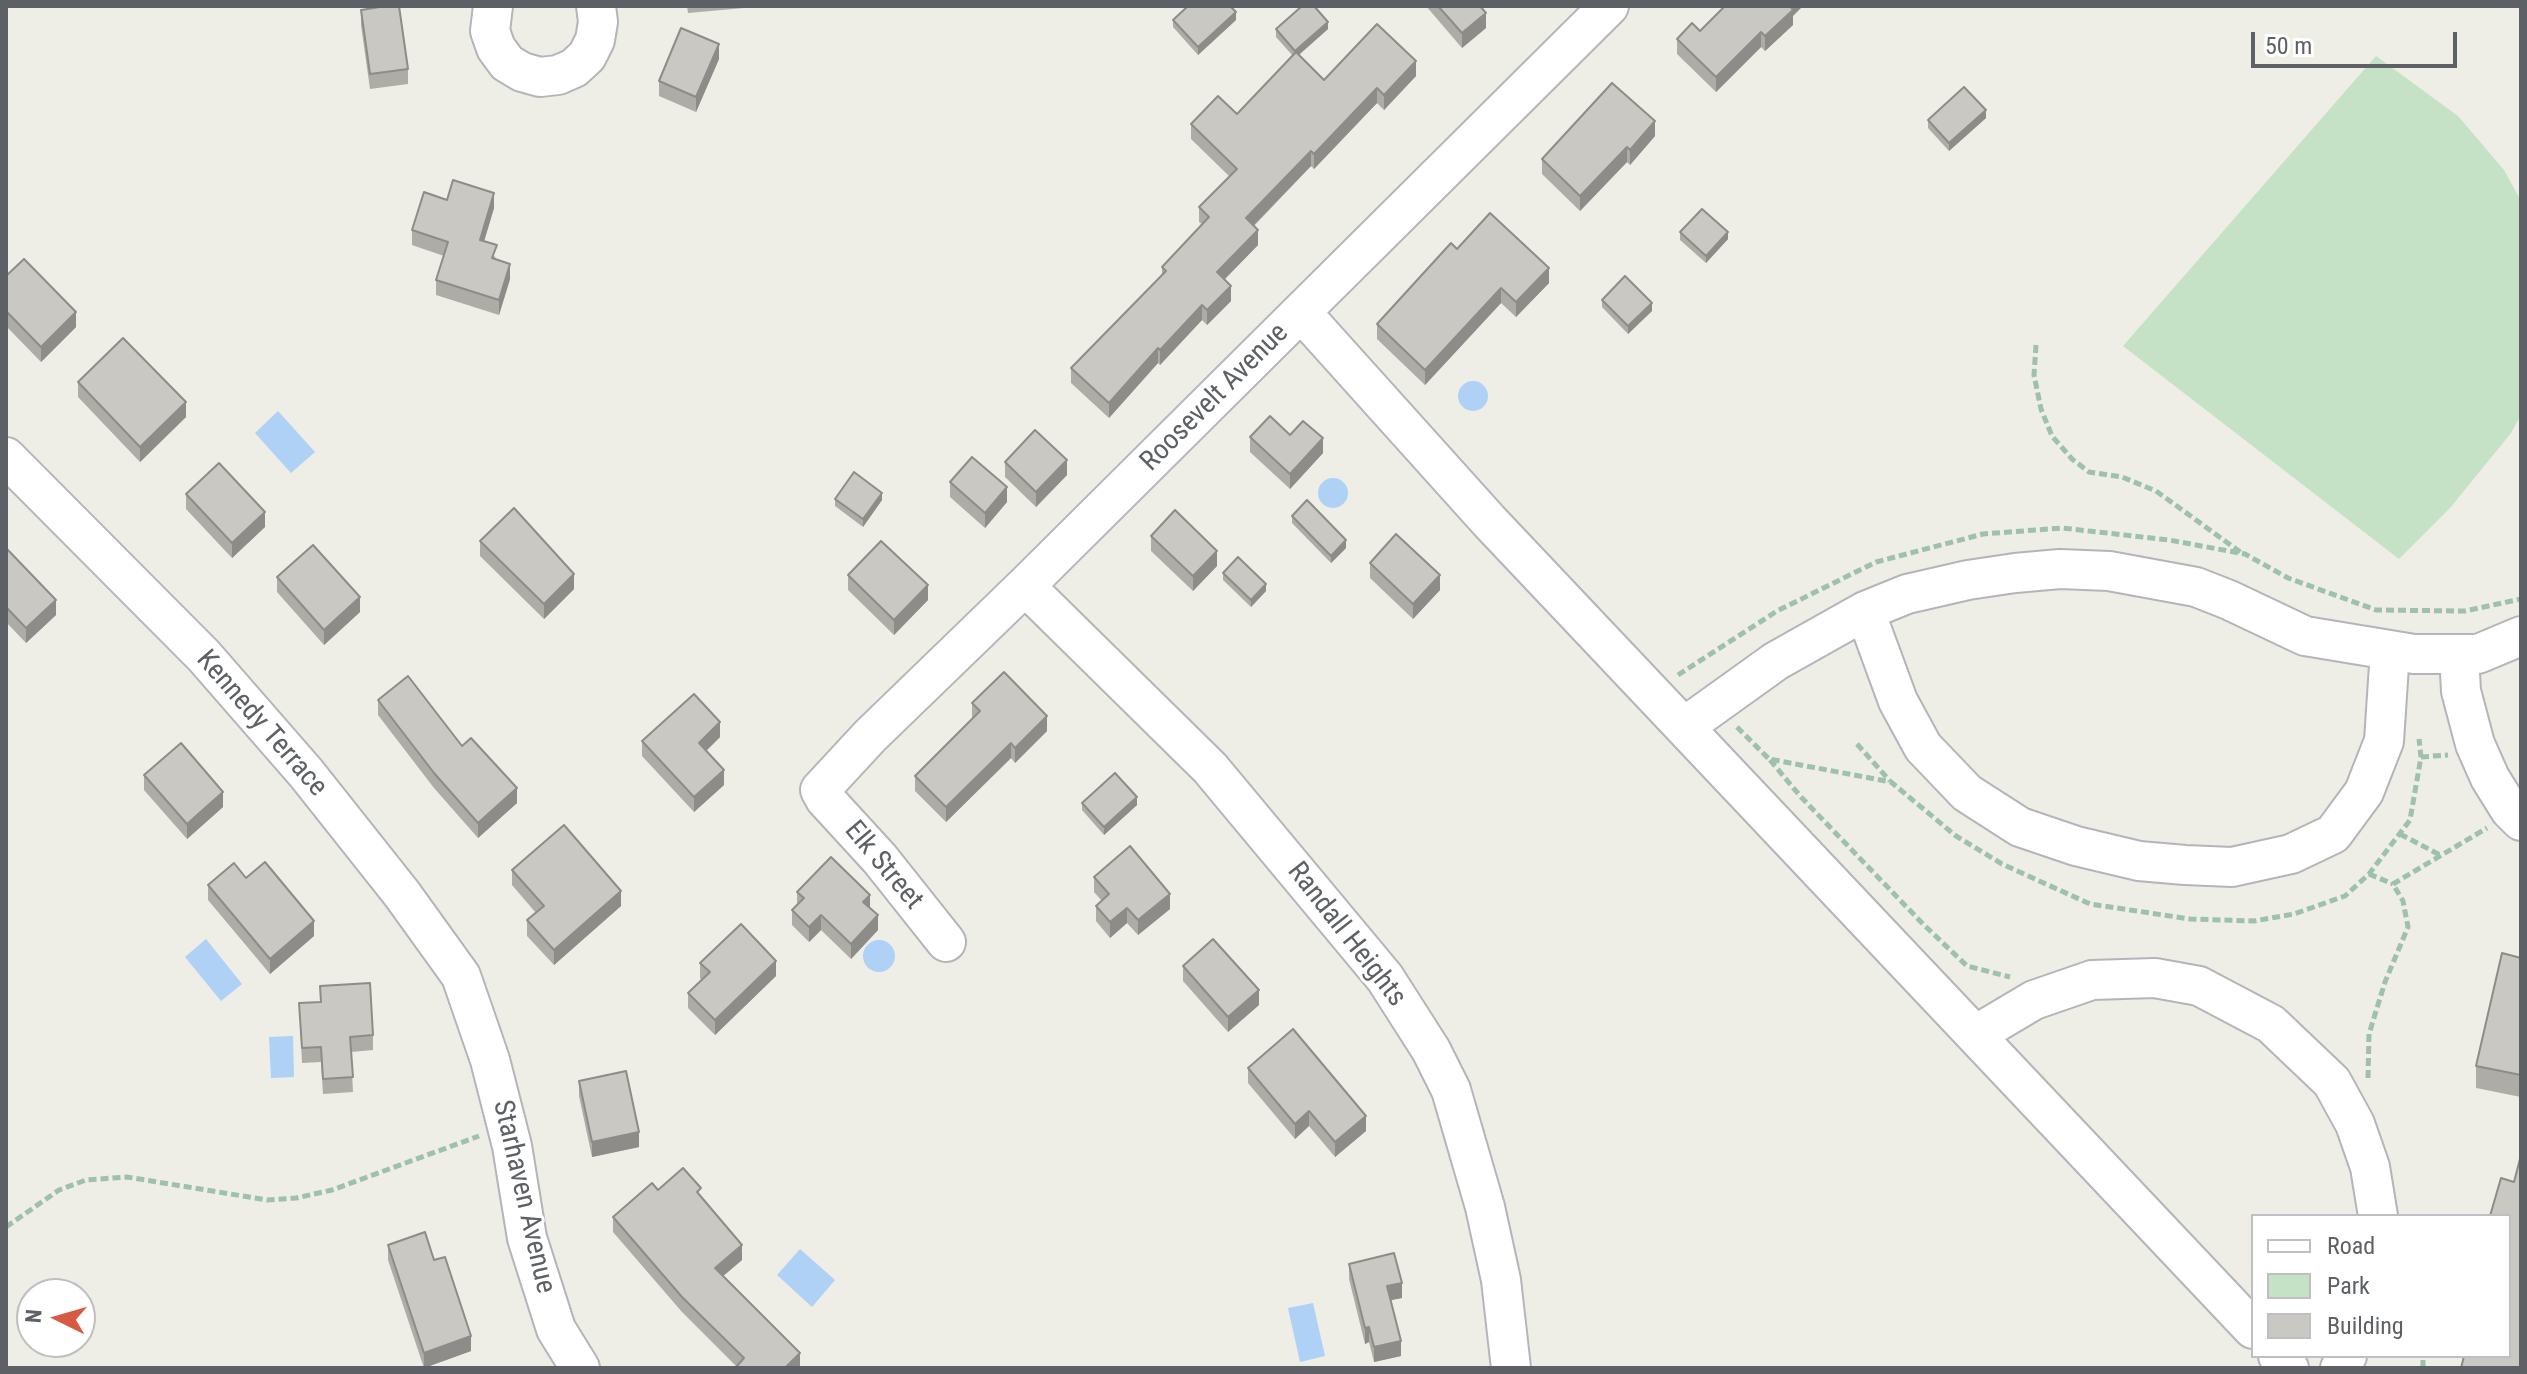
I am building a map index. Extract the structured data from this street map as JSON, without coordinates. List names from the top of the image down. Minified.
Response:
{"streets":{"street":["Roosevelt Avenue","Kennedy Terrace","Elk Street","Randall Heights","Starhaven Avenue"]},"crossings":[["Roosevelt Avenue","Elk Street"],["Roosevelt Avenue","Randall Heights"],["Kennedy Terrace","Starhaven Avenue"]],"legend":["Road","Park","Building"],"scale_bar":"50 m","north":"left"}
